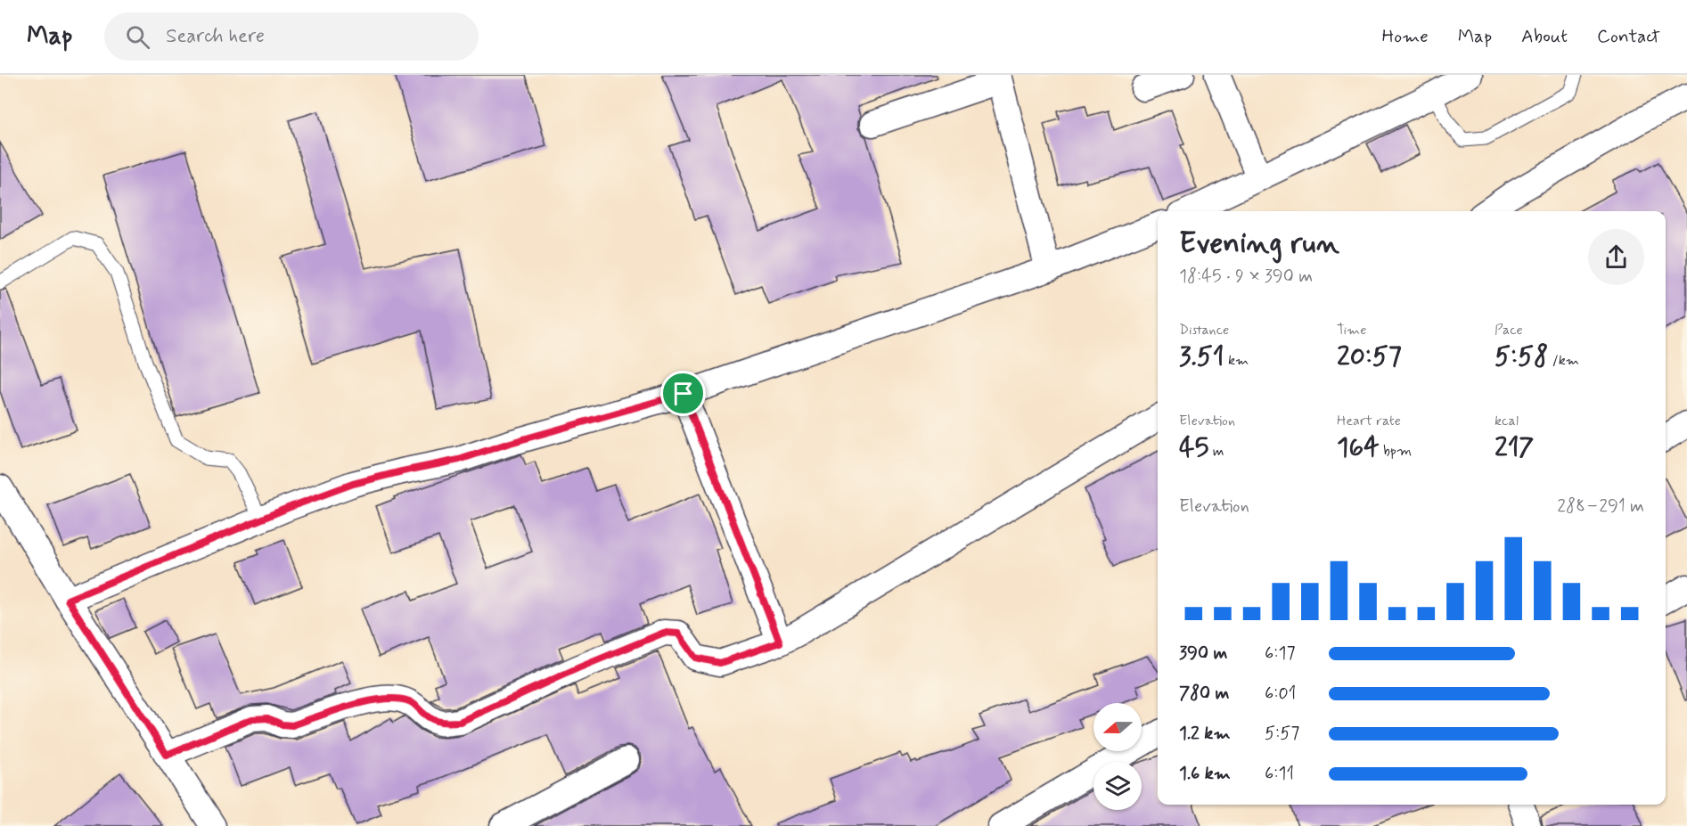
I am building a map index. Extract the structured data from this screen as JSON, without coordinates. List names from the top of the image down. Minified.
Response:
{"north":"left","page":{"header":"Map","search":"Search here","nav":["Home","Map","About","Contact"],"heading":["Evening run","18:45 · 9 × 390 m"],"stats":[["Distance","3.51 km"],["Time","20:57"],["Pace","5:58 /km"],["Elevation","45 m"],["Heart rate","164 bpm"],["kcal","217"]],"chart":["Elevation","288–291 m"],"list":[{"name":"390 m","note":"6:17"},{"name":"780 m","note":"6:01"},{"name":"1.2 km","note":"5:57"},{"name":"1.6 km","note":"6:11"}]}}
